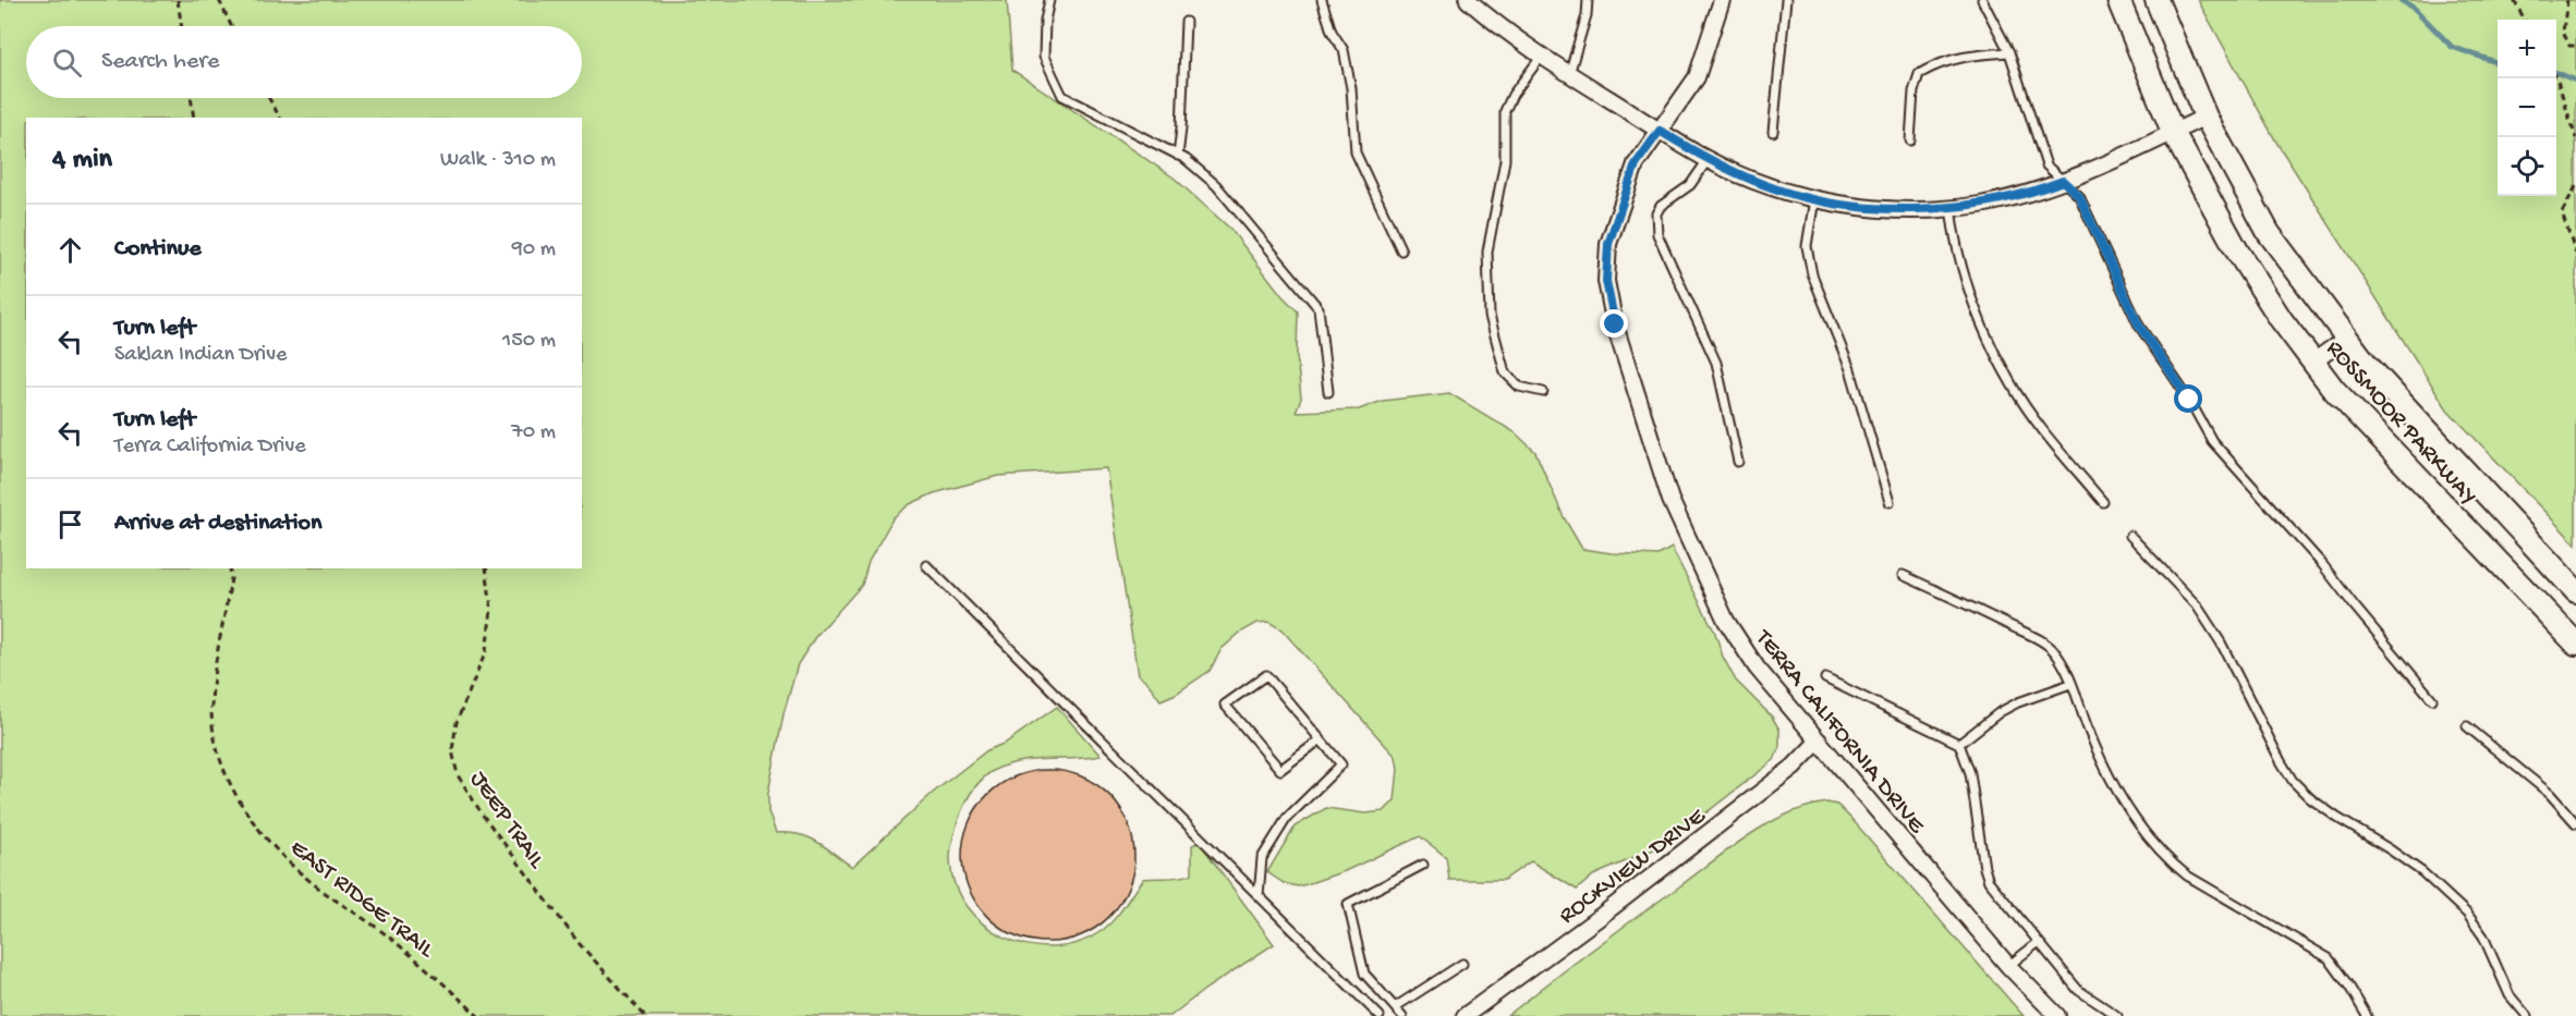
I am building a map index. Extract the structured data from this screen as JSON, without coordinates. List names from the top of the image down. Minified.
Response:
{"streets":{"street":["ROSSMOOR PARKWAY","TERRA CALIFORNIA DRIVE","ROCKVIEW DRIVE"],"path":["JEEP TRAIL","EAST RIDGE TRAIL"]},"crossings":[["TERRA CALIFORNIA DRIVE","ROCKVIEW DRIVE"]],"page":{"map_buttons":["+","−"],"search":"Search here","heading":["4 min","Walk · 310 m"],"list":[["Continue","90 m"],["Turn left","Saklan Indian Drive","150 m"],["Turn left","Terra California Drive","70 m"],"Arrive at destination"]}}
